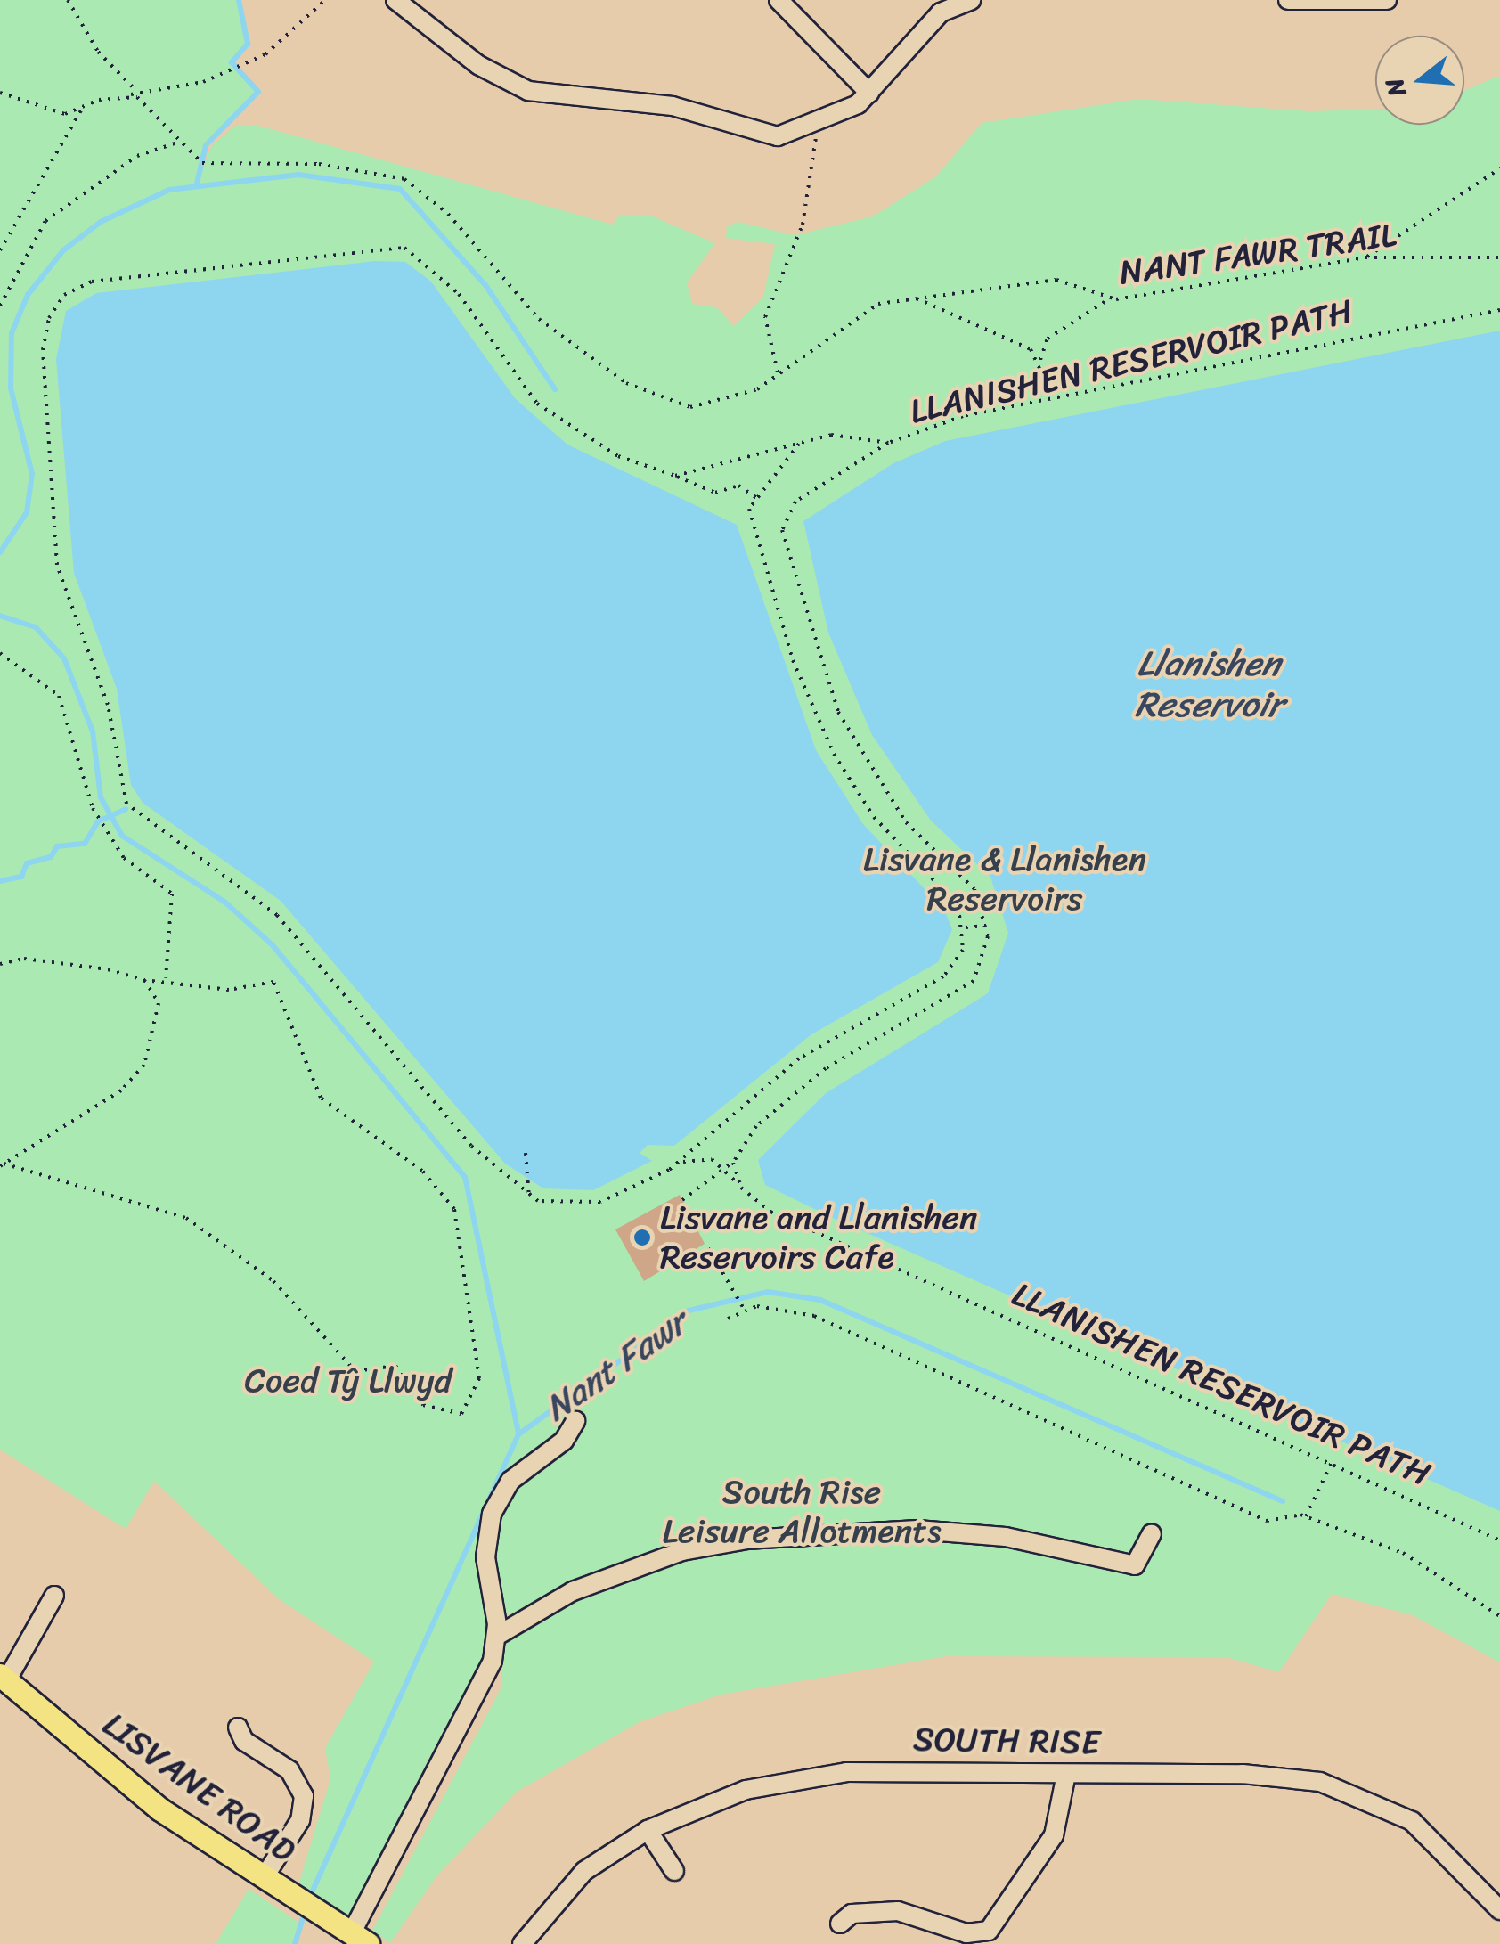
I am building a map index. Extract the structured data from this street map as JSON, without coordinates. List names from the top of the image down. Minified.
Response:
{"streets":{"main road":["LISVANE ROAD"],"street":["SOUTH RISE"],"path":["NANT FAWR TRAIL","LLANISHEN RESERVOIR PATH"]},"water":["Llanishen Reservoir","Nant Fawr"],"parks":["Lisvane & Llanishen Reservoirs","Coed Tŷ Llwyd","South Rise Leisure Allotments"],"places":["Lisvane and Llanishen Reservoirs Cafe"],"north":"left"}
